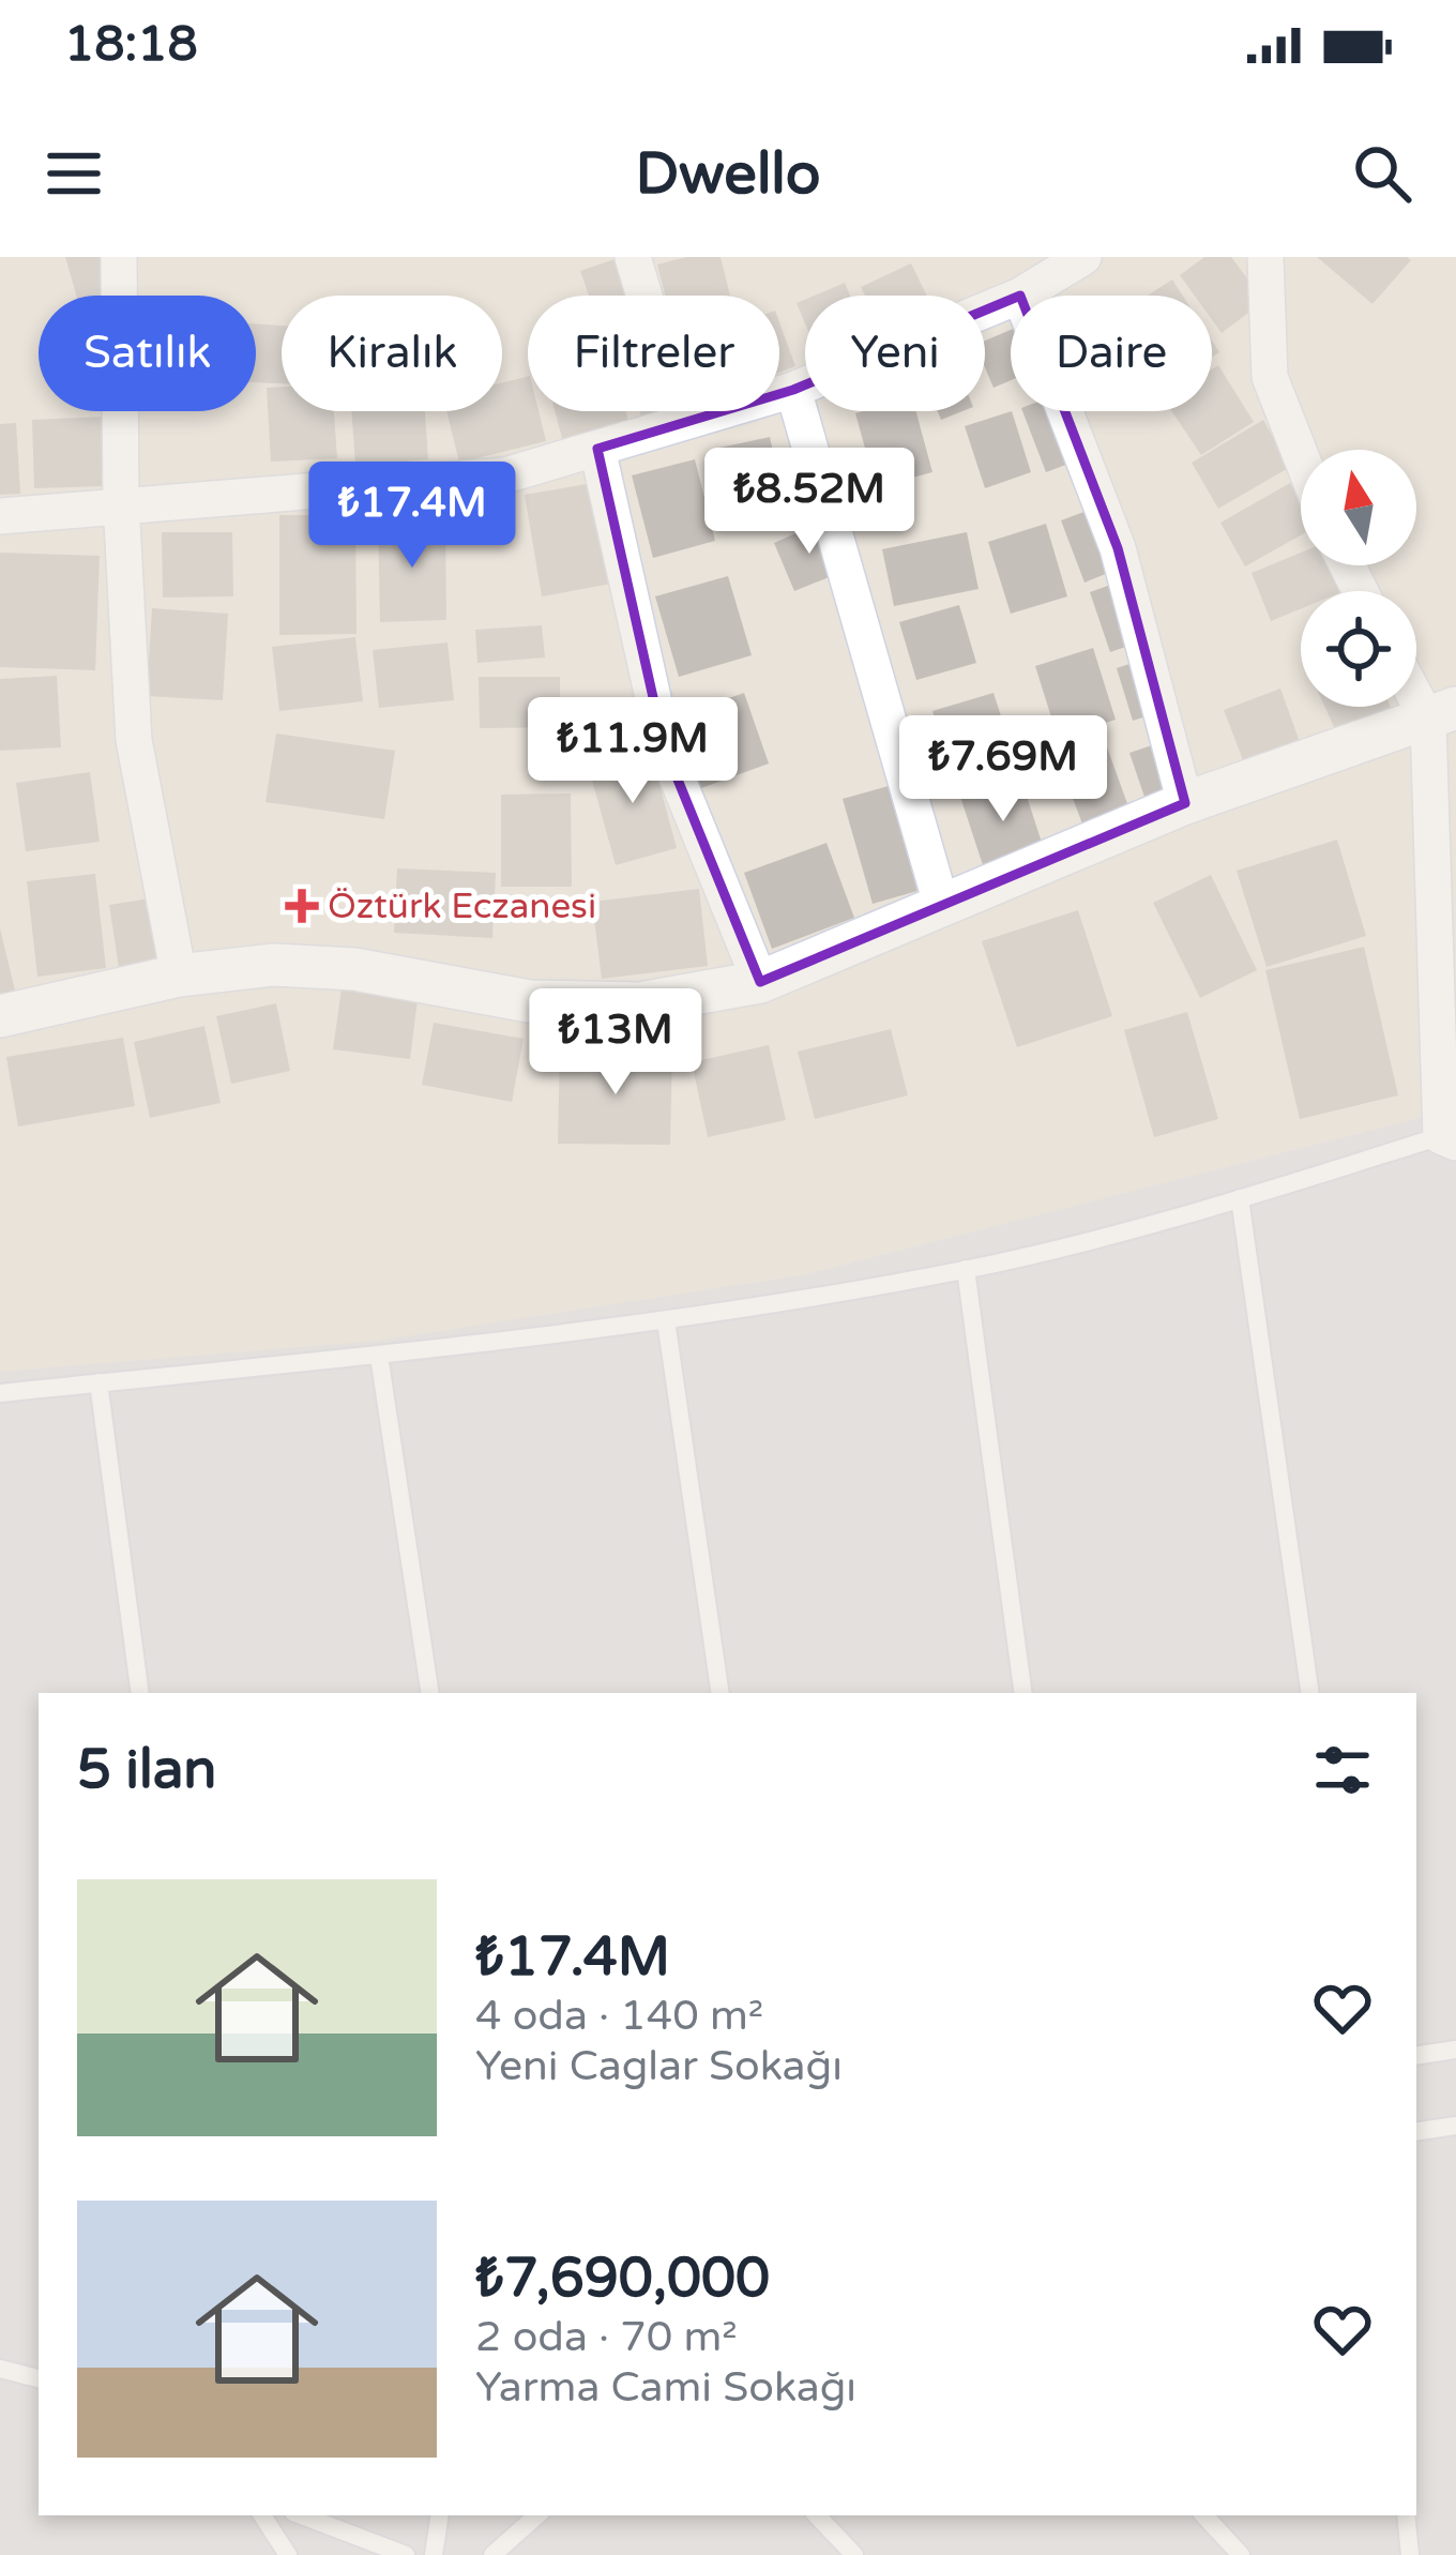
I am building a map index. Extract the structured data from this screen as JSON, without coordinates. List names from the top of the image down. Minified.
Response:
{"places":{"health":["Öztürk Eczanesi"]},"north":"top","page":{"status":"18:18","header":"Dwello","chip":["Satılık","Kiralık","Filtreler","Yeni","Daire"],"price":["₺8.52M","₺17.4M","₺11.9M","₺7.69M","₺13M"],"heading":"5 ilan","list":[{"name":"₺17.4M","note":"4 oda · 140 m² · Yeni Caglar Sokağı"},{"name":"₺7,690,000","note":"2 oda · 70 m² · Yarma Cami Sokağı"}]}}
